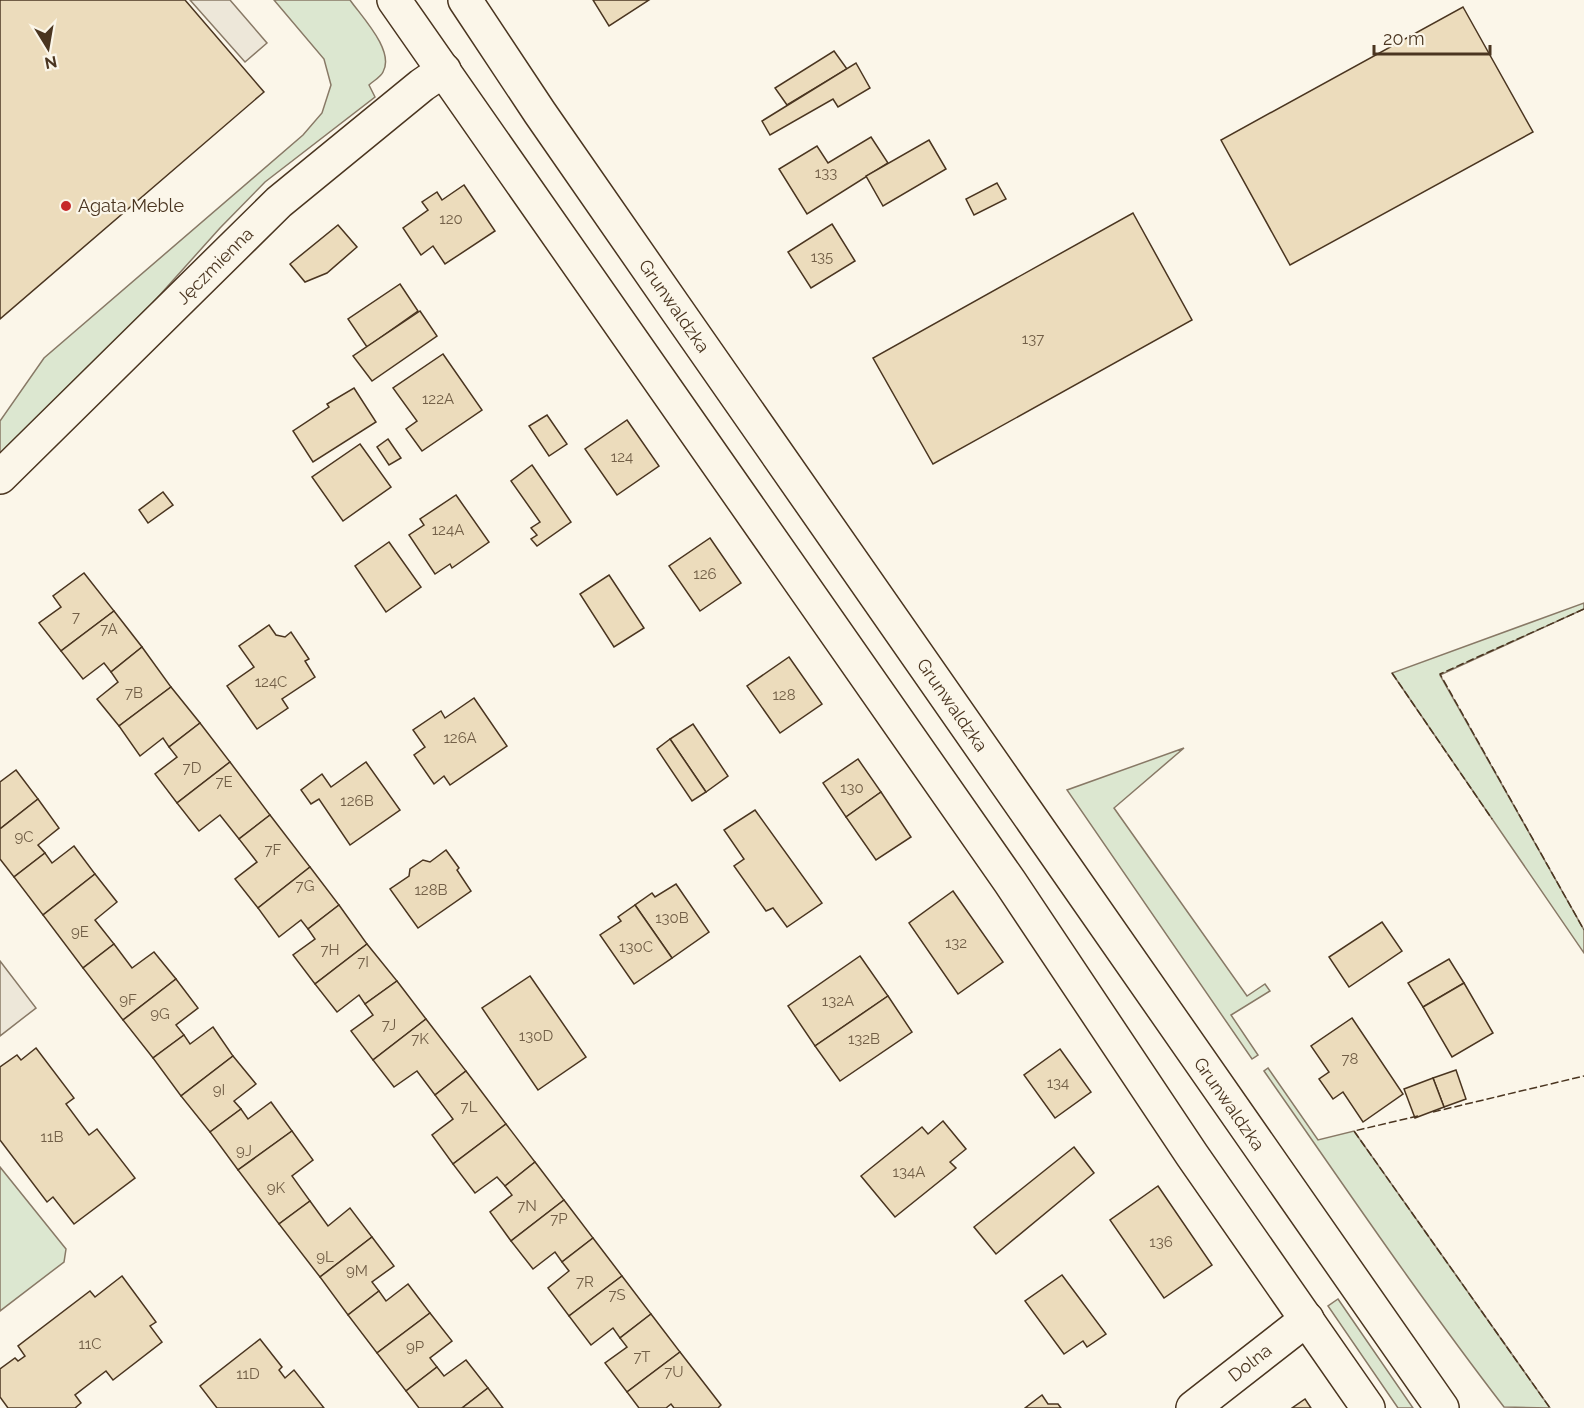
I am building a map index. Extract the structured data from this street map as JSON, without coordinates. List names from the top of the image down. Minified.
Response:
{"streets":{"main road":["Jęczmienna","Grunwaldzka","Dolna"]},"places":["Agata Meble"],"house_numbers":["133","120","135","137","122A","124","124A","126","7","7A","124C","7B","128","126A","7D","7E","130","126B","9C","7F","7G","128B","130B","9E","132","130C","7H","7I","9F","132A","9G","7J","130D","7K","132B","78","134","9I","7L","11B","9J","134A","9K","7N","7P","136","9L","9M","7R","7S","11C","9P","7T","7U","11D"],"scale_bar":"20 m","north":"bottom"}
